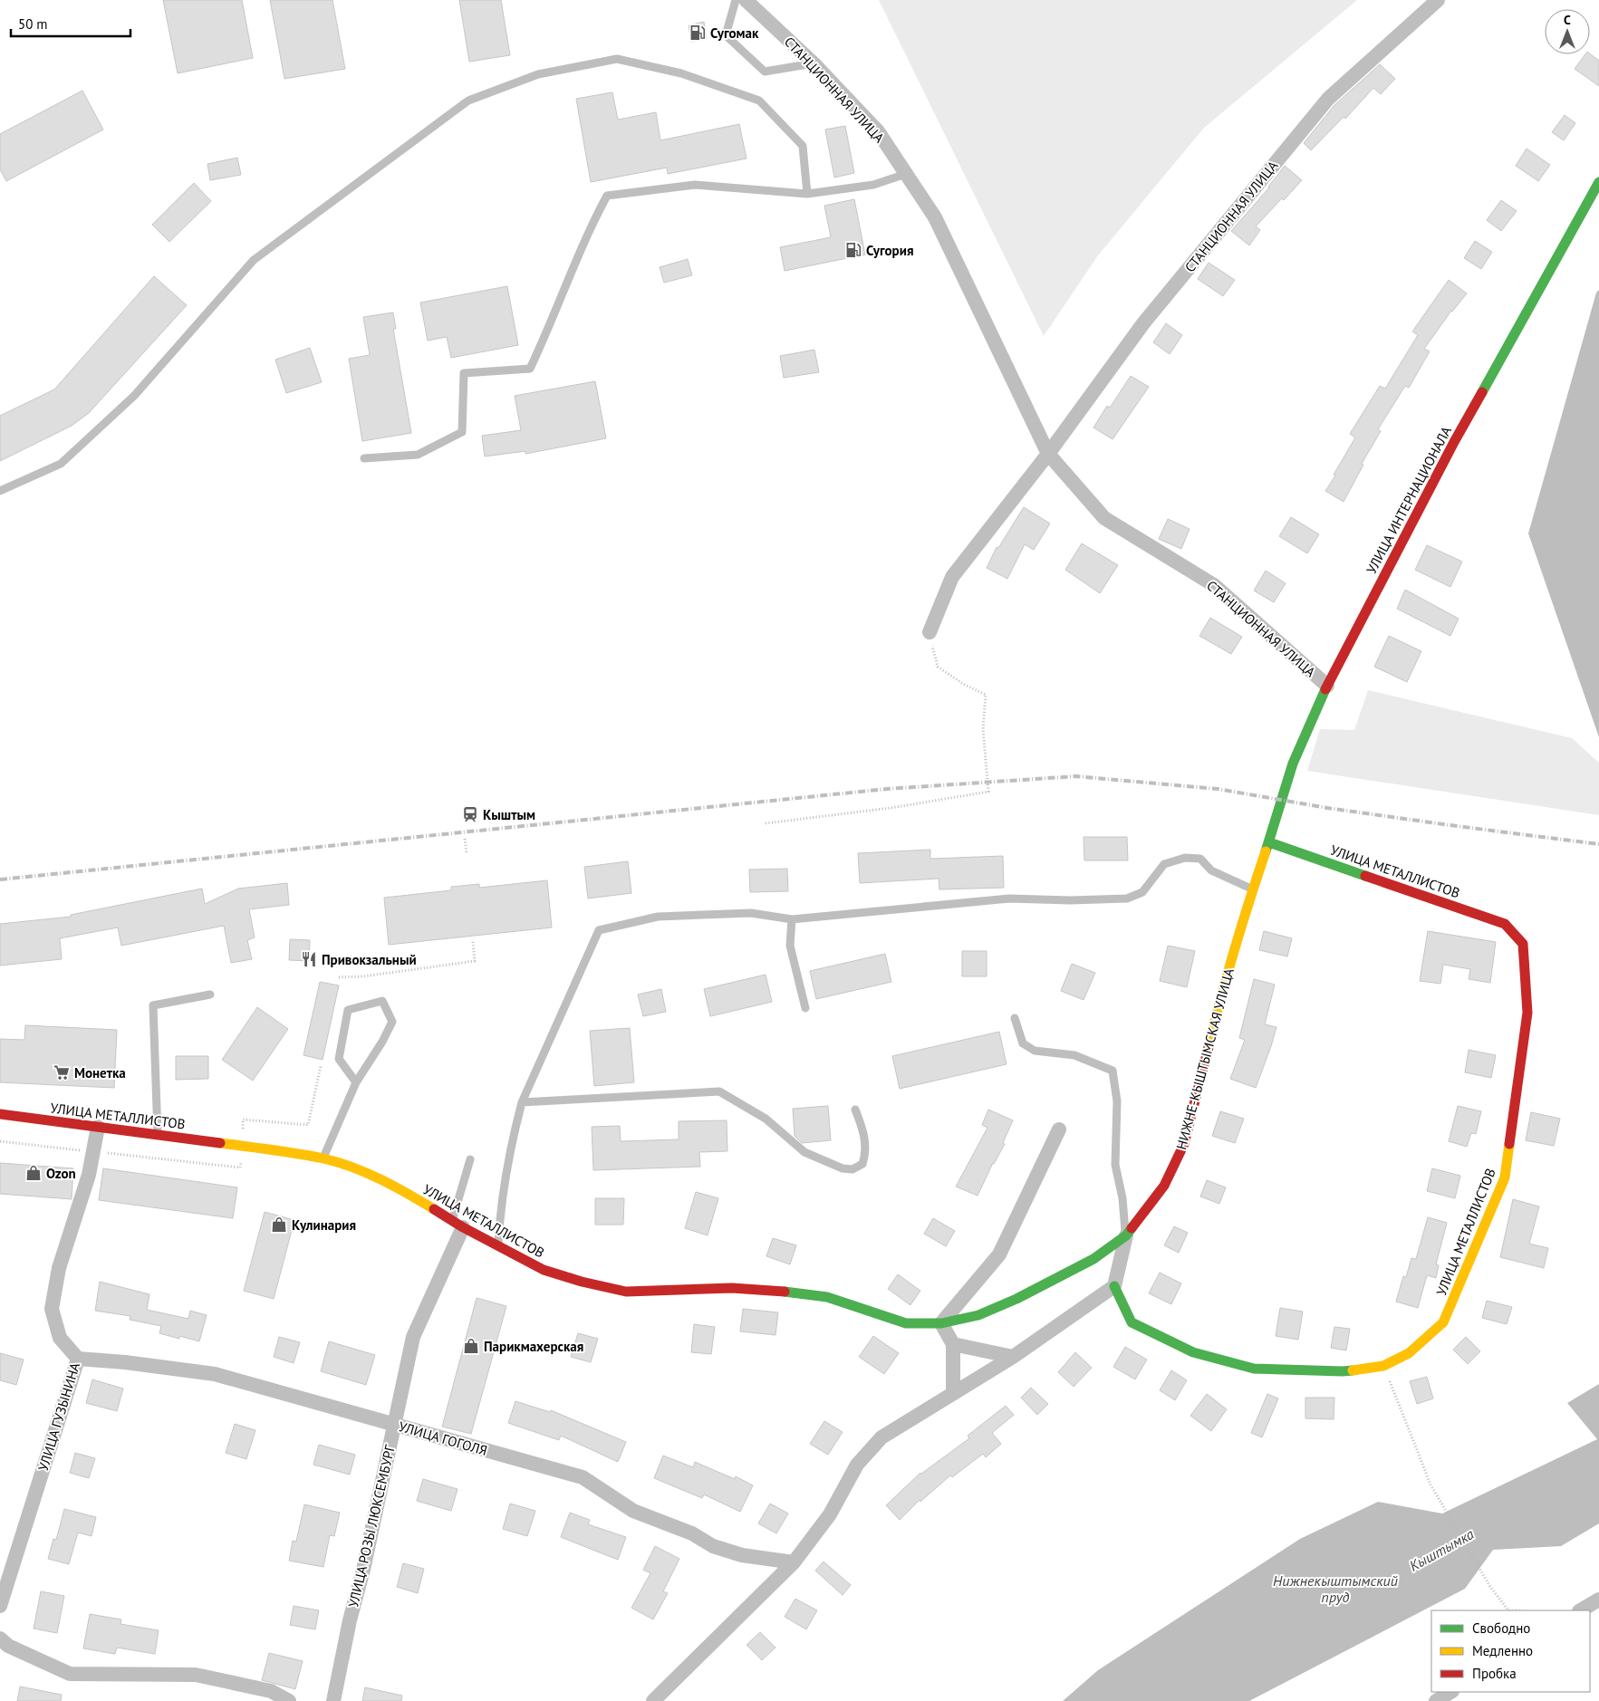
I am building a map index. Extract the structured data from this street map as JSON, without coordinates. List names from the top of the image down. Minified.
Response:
{"streets":{"main road":["УЛИЦА ИНТЕРНАЦИОНАЛА","УЛИЦА МЕТАЛЛИСТОВ","НИЖНЕ-КЫШТЫМСКАЯ УЛИЦА"],"street":["СТАНЦИОННАЯ УЛИЦА","УЛИЦА ГУЗЫНИНА","УЛИЦА ГОГОЛЯ","УЛИЦА РОЗЫ ЛЮКСЕМБУРГ"]},"crossings":[["СТАНЦИОННАЯ УЛИЦА","УЛИЦА ИНТЕРНАЦИОНАЛА"],["УЛИЦА ИНТЕРНАЦИОНАЛА","УЛИЦА МЕТАЛЛИСТОВ"],["УЛИЦА ИНТЕРНАЦИОНАЛА","НИЖНЕ-КЫШТЫМСКАЯ УЛИЦА"],["УЛИЦА МЕТАЛЛИСТОВ","НИЖНЕ-КЫШТЫМСКАЯ УЛИЦА"],["УЛИЦА МЕТАЛЛИСТОВ","УЛИЦА ГУЗЫНИНА"],["УЛИЦА МЕТАЛЛИСТОВ","УЛИЦА РОЗЫ ЛЮКСЕМБУРГ"],["УЛИЦА ГУЗЫНИНА","УЛИЦА ГОГОЛЯ"],["УЛИЦА ГОГОЛЯ","УЛИЦА РОЗЫ ЛЮКСЕМБУРГ"]],"water":["Кыштымка","Нижнекыштымский пруд"],"places":{"fuel station":["Сугомак","Сугория"],"station":["Кыштым"],"restaurant":["Привокзальный"],"supermarket":["Монетка"],"shop":["Ozon","Кулинария","Парикмахерская"]},"legend":["Свободно","Медленно","Пробка"],"scale_bar":"50 m","north":"top"}
